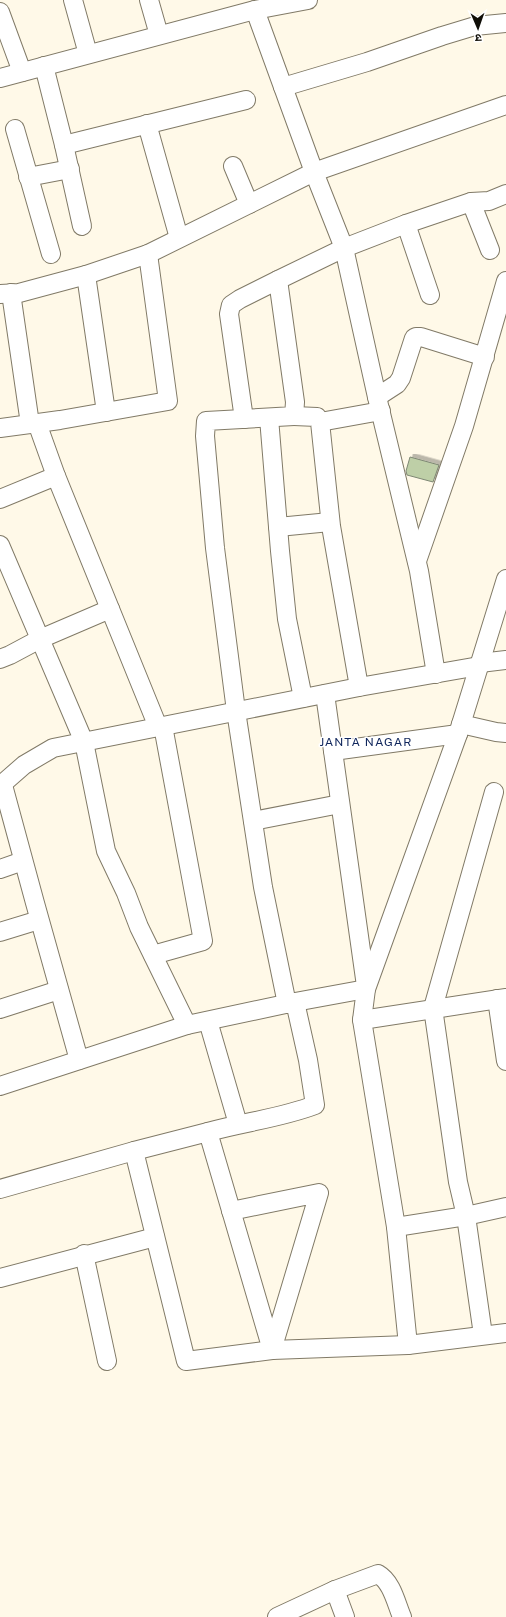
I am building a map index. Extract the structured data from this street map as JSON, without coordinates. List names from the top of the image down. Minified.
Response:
{"districts":["JANTA NAGAR"],"north":"bottom"}
